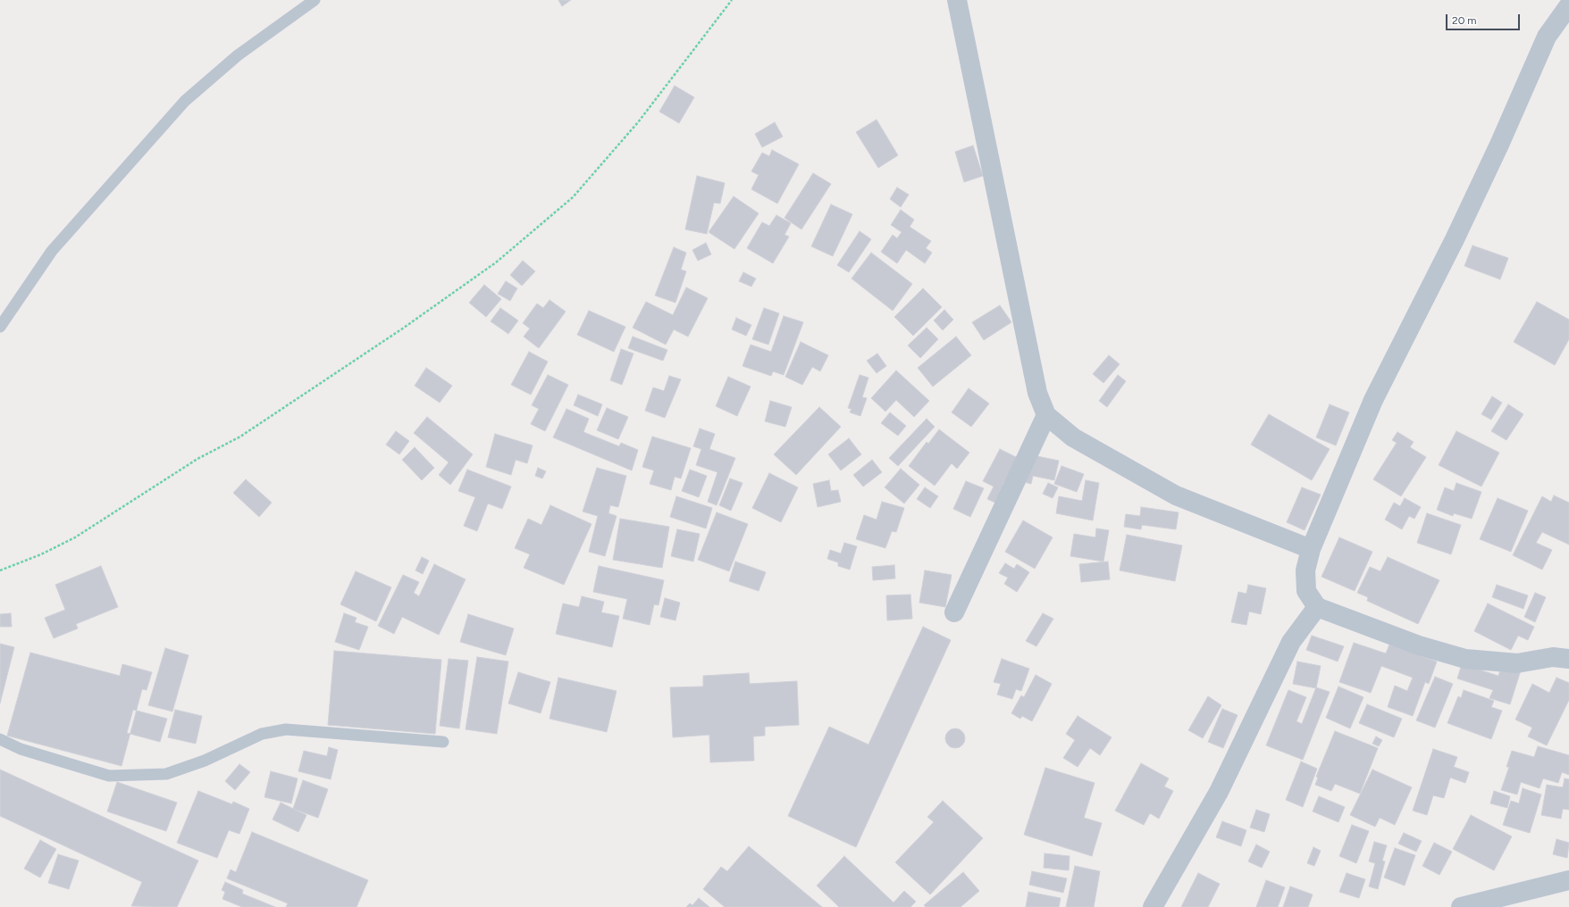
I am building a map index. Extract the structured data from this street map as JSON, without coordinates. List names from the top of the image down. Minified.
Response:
{"scale_bar":"20 m"}
